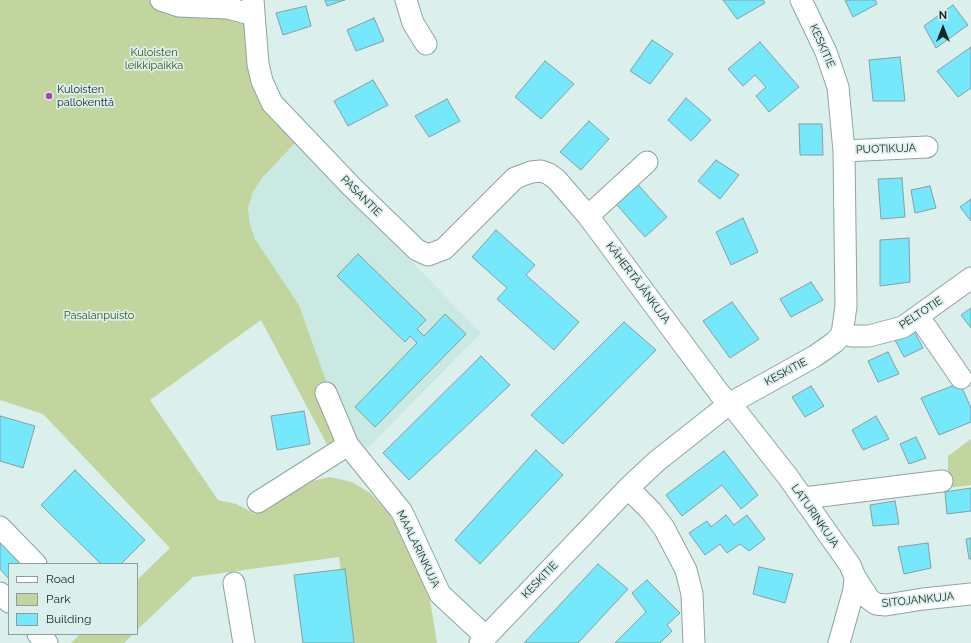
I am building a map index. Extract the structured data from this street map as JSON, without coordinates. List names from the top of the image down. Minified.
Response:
{"streets":{"street":["KESKITIE","PUOTIKUJA","PASANTIE","KÄHERTÄJÄNKUJA","PELTOTIE","LATURINKUJA","MAALARINKUJA","SITOJANKUJA"]},"crossings":[["KESKITIE","PUOTIKUJA"],["KESKITIE","KÄHERTÄJÄNKUJA"],["KESKITIE","PELTOTIE"],["KESKITIE","LATURINKUJA"],["KESKITIE","MAALARINKUJA"],["PASANTIE","KÄHERTÄJÄNKUJA"],["KÄHERTÄJÄNKUJA","LATURINKUJA"],["LATURINKUJA","SITOJANKUJA"]],"parks":["Kuloisten leikkipaikka","Pasalanpuisto"],"places":["Kuloisten pallokenttä"],"legend":["Road","Park","Building"],"north":"top"}
